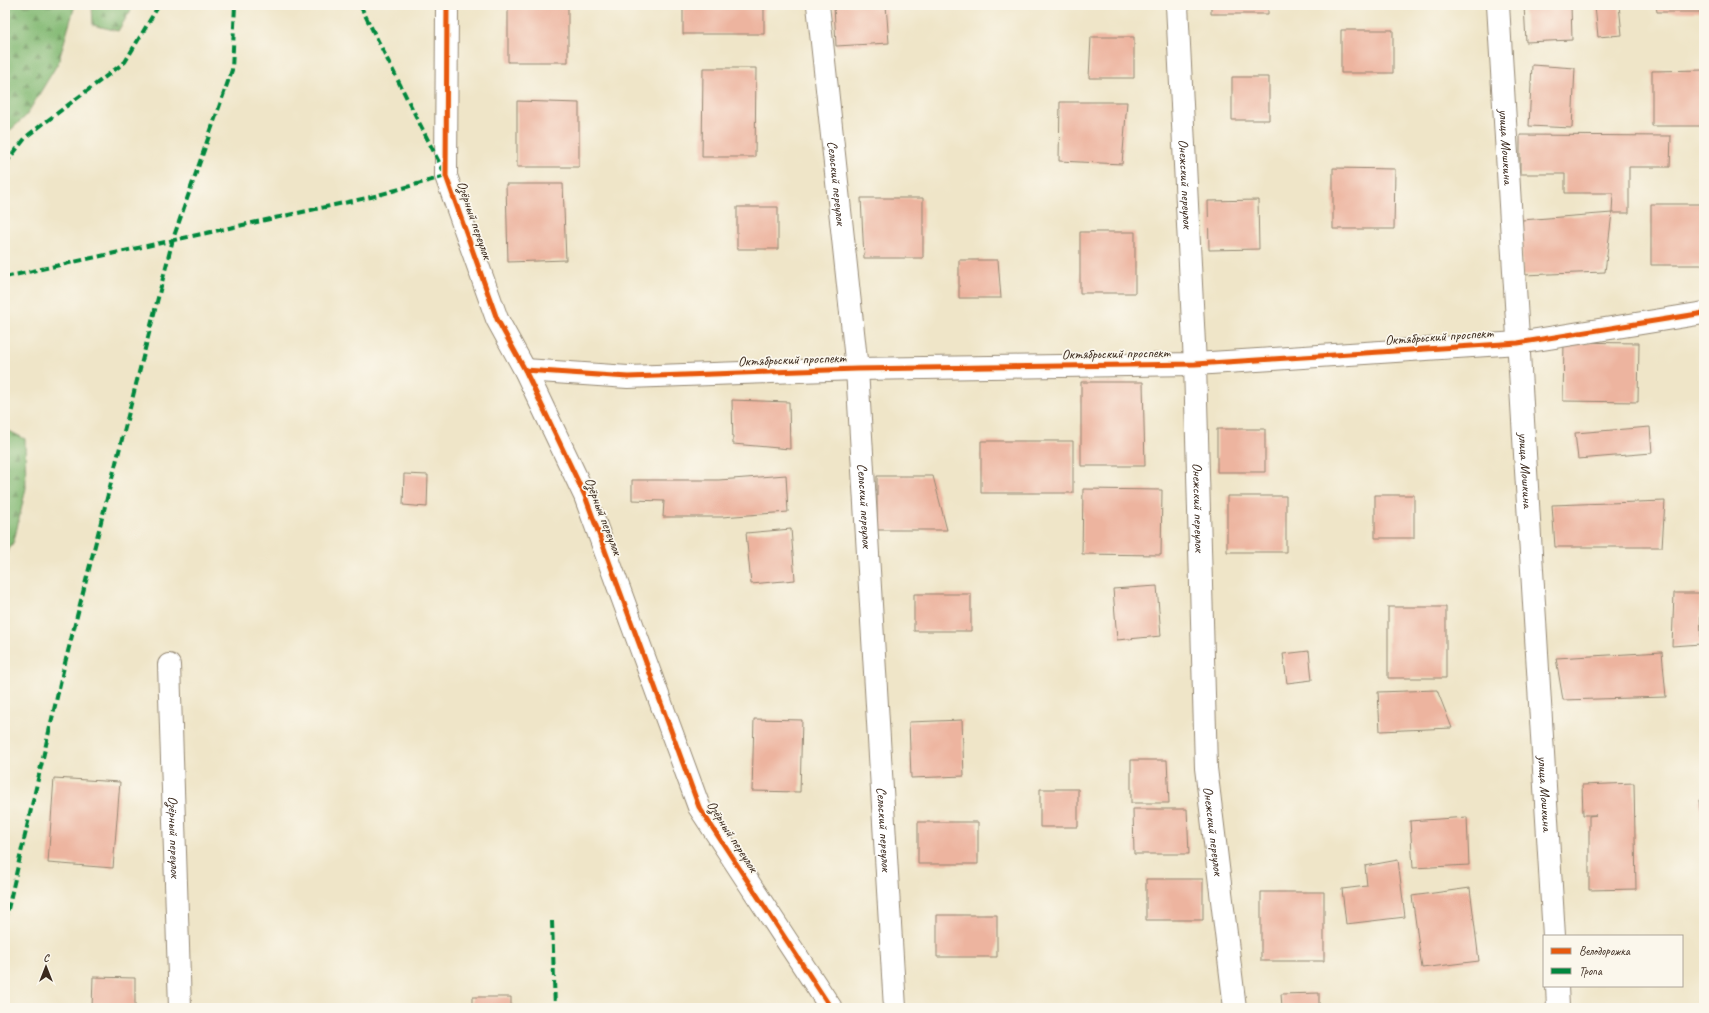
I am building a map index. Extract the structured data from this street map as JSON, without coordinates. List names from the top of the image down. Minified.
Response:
{"streets":{"street":["улица Мошкина","Сельский переулок","Онежский переулок","Озёрный переулок","Октябрьский проспект"]},"crossings":[["улица Мошкина","Октябрьский проспект"],["Сельский переулок","Октябрьский проспект"],["Онежский переулок","Октябрьский проспект"],["Озёрный переулок","Октябрьский проспект"]],"legend":["Велодорожка","Тропа"],"north":"top"}
